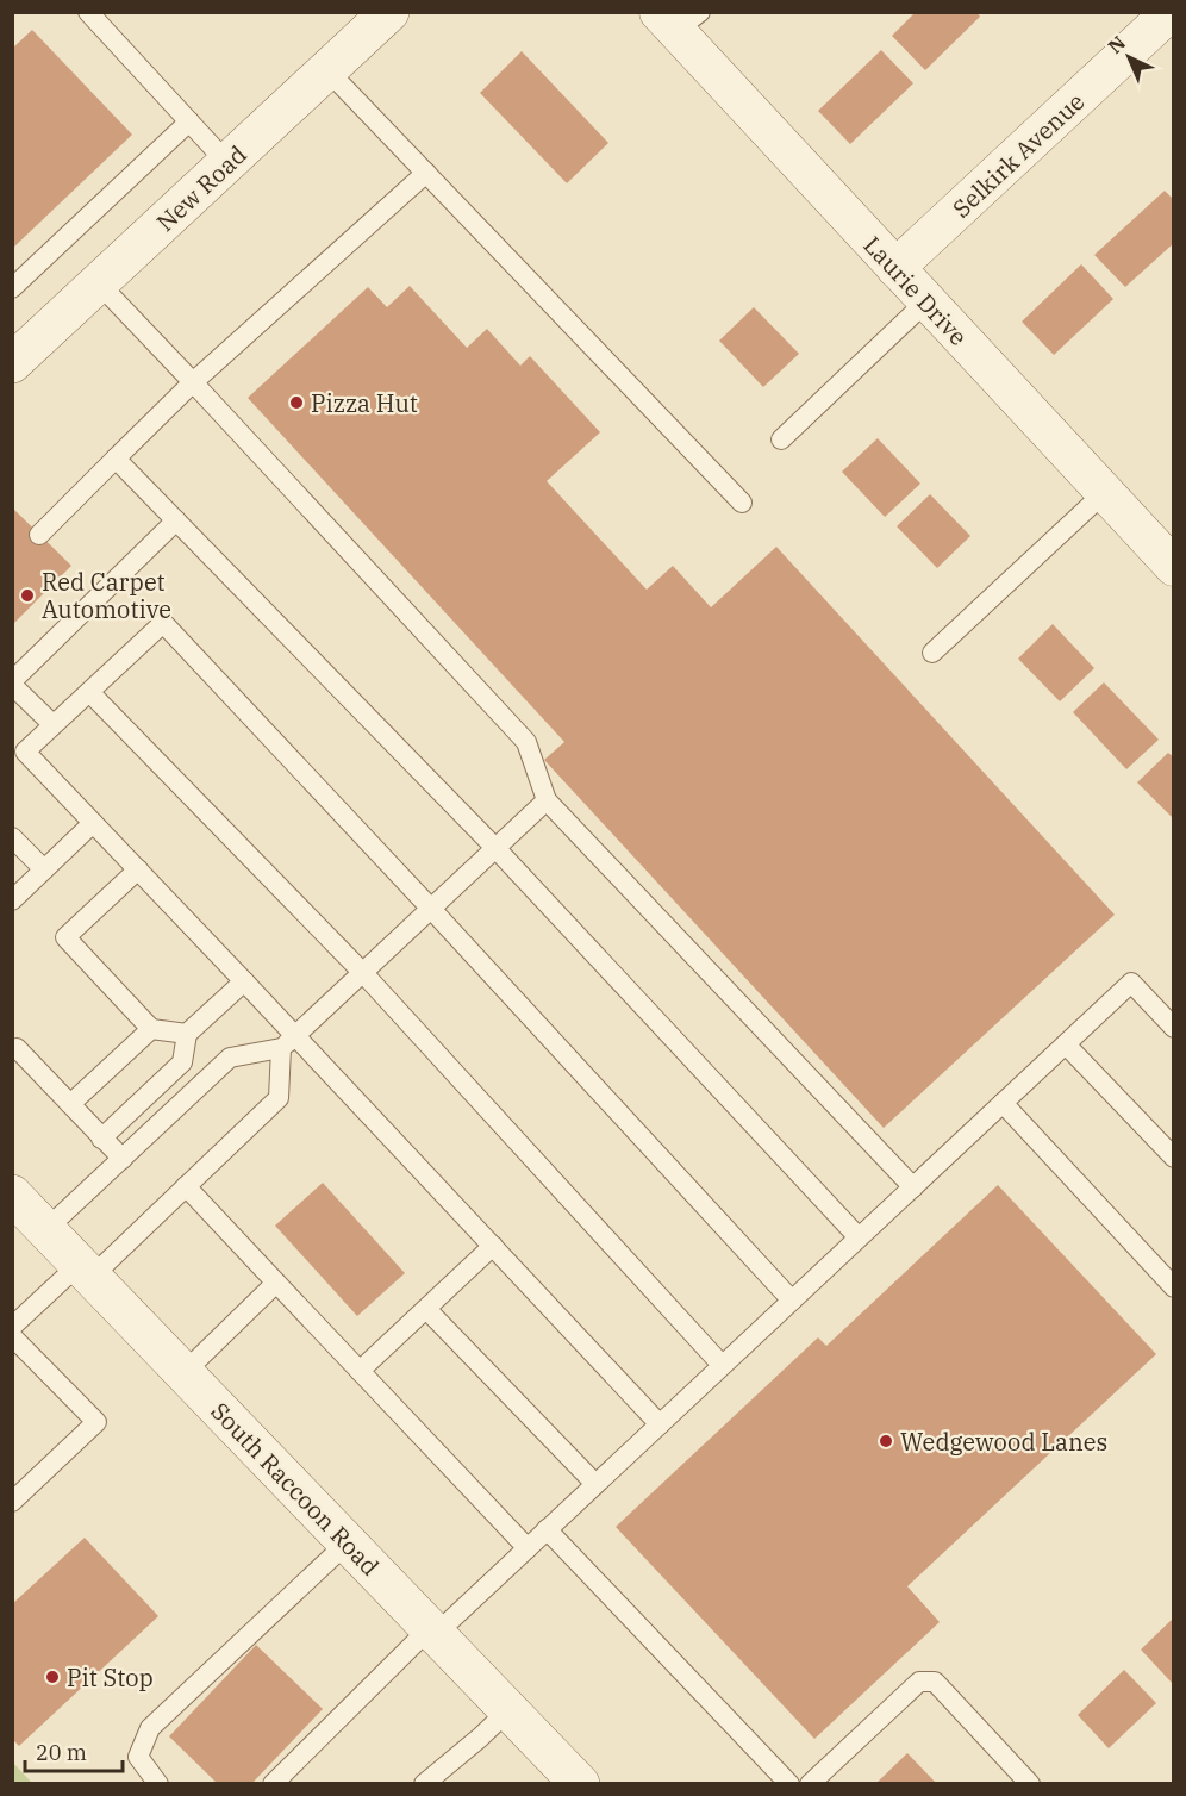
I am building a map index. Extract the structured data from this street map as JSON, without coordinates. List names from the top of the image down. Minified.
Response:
{"streets":{"street":["Selkirk Avenue","New Road","Laurie Drive","South Raccoon Road"]},"crossings":[["Selkirk Avenue","Laurie Drive"]],"places":["Pizza Hut","Red Carpet Automotive","Wedgewood Lanes","Pit Stop"],"scale_bar":"20 m","north":"top left"}
